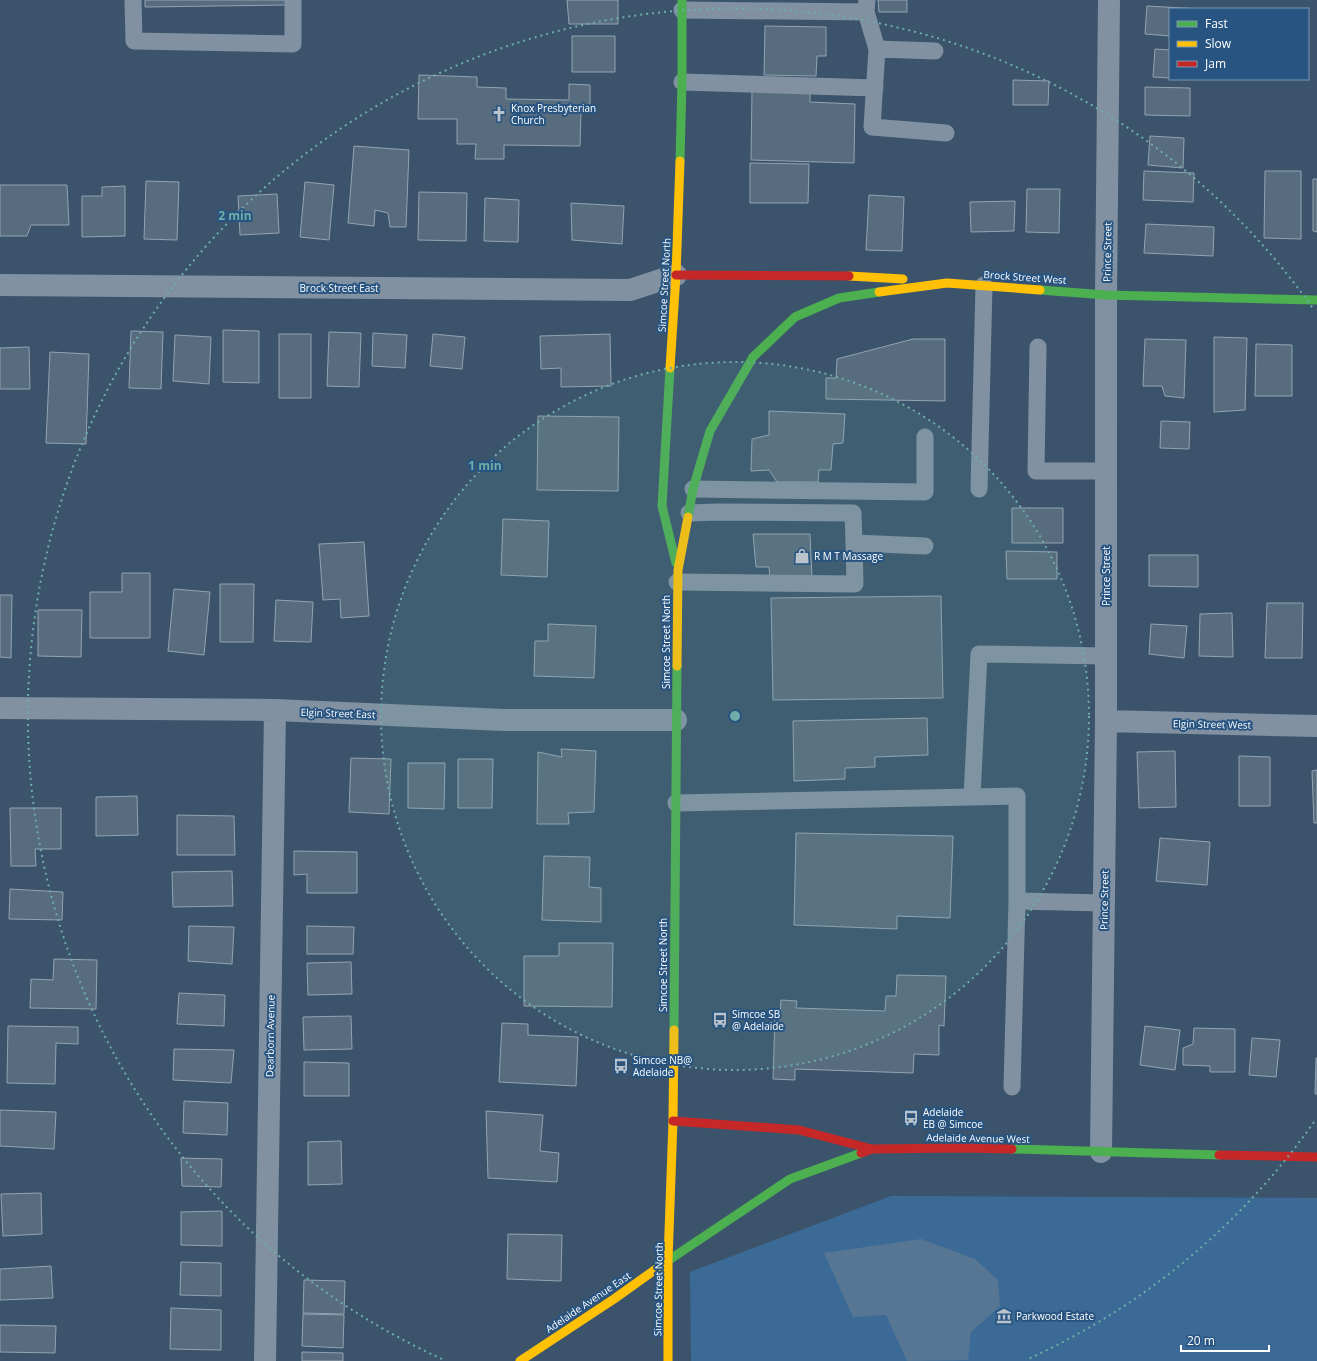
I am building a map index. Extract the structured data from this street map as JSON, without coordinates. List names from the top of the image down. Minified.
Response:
{"streets":{"main road":["Brock Street West","Simcoe Street North","Adelaide Avenue West","Adelaide Avenue East"],"street":["Prince Street","Brock Street East","Elgin Street East","Elgin Street West","Dearborn Avenue"]},"crossings":[["Prince Street","Brock Street West"],["Prince Street","Elgin Street West"],["Prince Street","Adelaide Avenue West"],["Brock Street West","Simcoe Street North"],["Simcoe Street North","Brock Street East"],["Simcoe Street North","Elgin Street East"],["Simcoe Street North","Adelaide Avenue West"],["Simcoe Street North","Adelaide Avenue East"],["Elgin Street East","Dearborn Avenue"],["Adelaide Avenue West","Adelaide Avenue East"]],"places":{"church":["Knox Presbyterian Church"],"shop":["R M T Massage"],"bus stop":["Simcoe SB @ Adelaide","Simcoe NB@ Adelaide","Adelaide EB @ Simcoe"],"museum":["Parkwood Estate"]},"legend":["Fast","Slow","Jam"],"scale_bar":"20 m","rings":["2 min","1 min"]}
